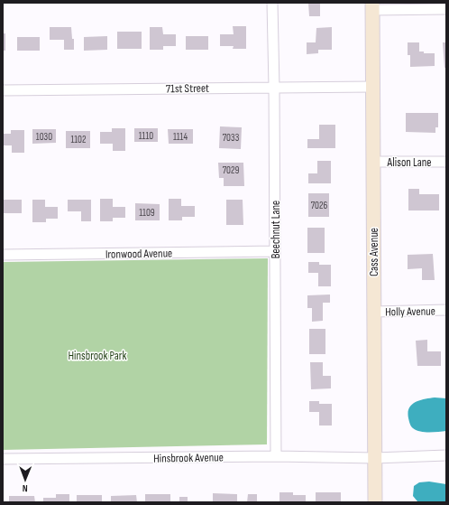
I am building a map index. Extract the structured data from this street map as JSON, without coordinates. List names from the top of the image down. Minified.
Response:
{"streets":{"main road":["Cass Avenue"],"street":["71st Street","Alison Lane","Beechnut Lane","Ironwood Avenue","Holly Avenue","Hinsbrook Avenue"]},"crossings":[["71st Street","Beechnut Lane"],["71st Street","Cass Avenue"],["Alison Lane","Cass Avenue"],["Beechnut Lane","Ironwood Avenue"],["Beechnut Lane","Hinsbrook Avenue"],["Cass Avenue","Holly Avenue"],["Cass Avenue","Hinsbrook Avenue"]],"parks":["Hinsbrook Park"],"house_numbers":["1110","1030","1114","7033","1102","7029","7026","1109"],"north":"bottom"}
